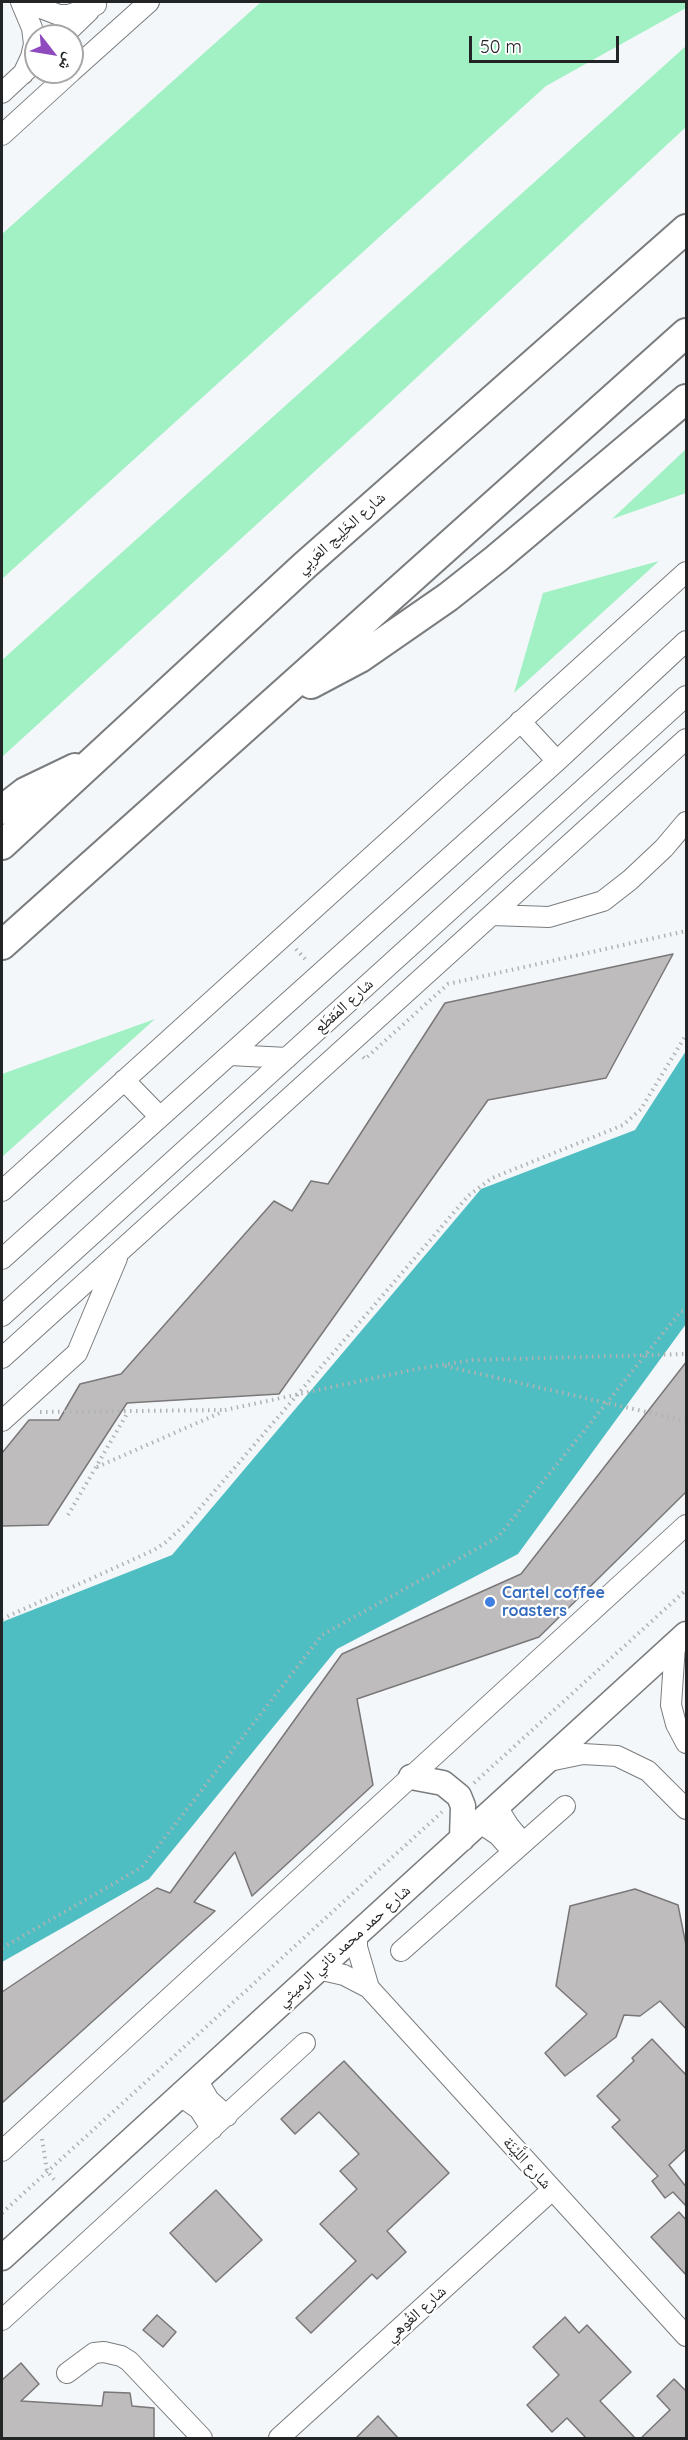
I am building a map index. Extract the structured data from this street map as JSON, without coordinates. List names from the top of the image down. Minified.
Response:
{"streets":{"highway":["شارع الخَلِيج العَربِي"],"main road":["شارع حمد محمد ثاني الرميثي"],"street":["شارع المَقطَع","شارع اللَّيْنَة","شارع الغُوهي"]},"crossings":[["شارع حمد محمد ثاني الرميثي","شارع اللَّيْنَة"],["شارع اللَّيْنَة","شارع الغُوهي"]],"places":["Cartel coffee roasters"],"scale_bar":"50 m","north":"bottom right"}
